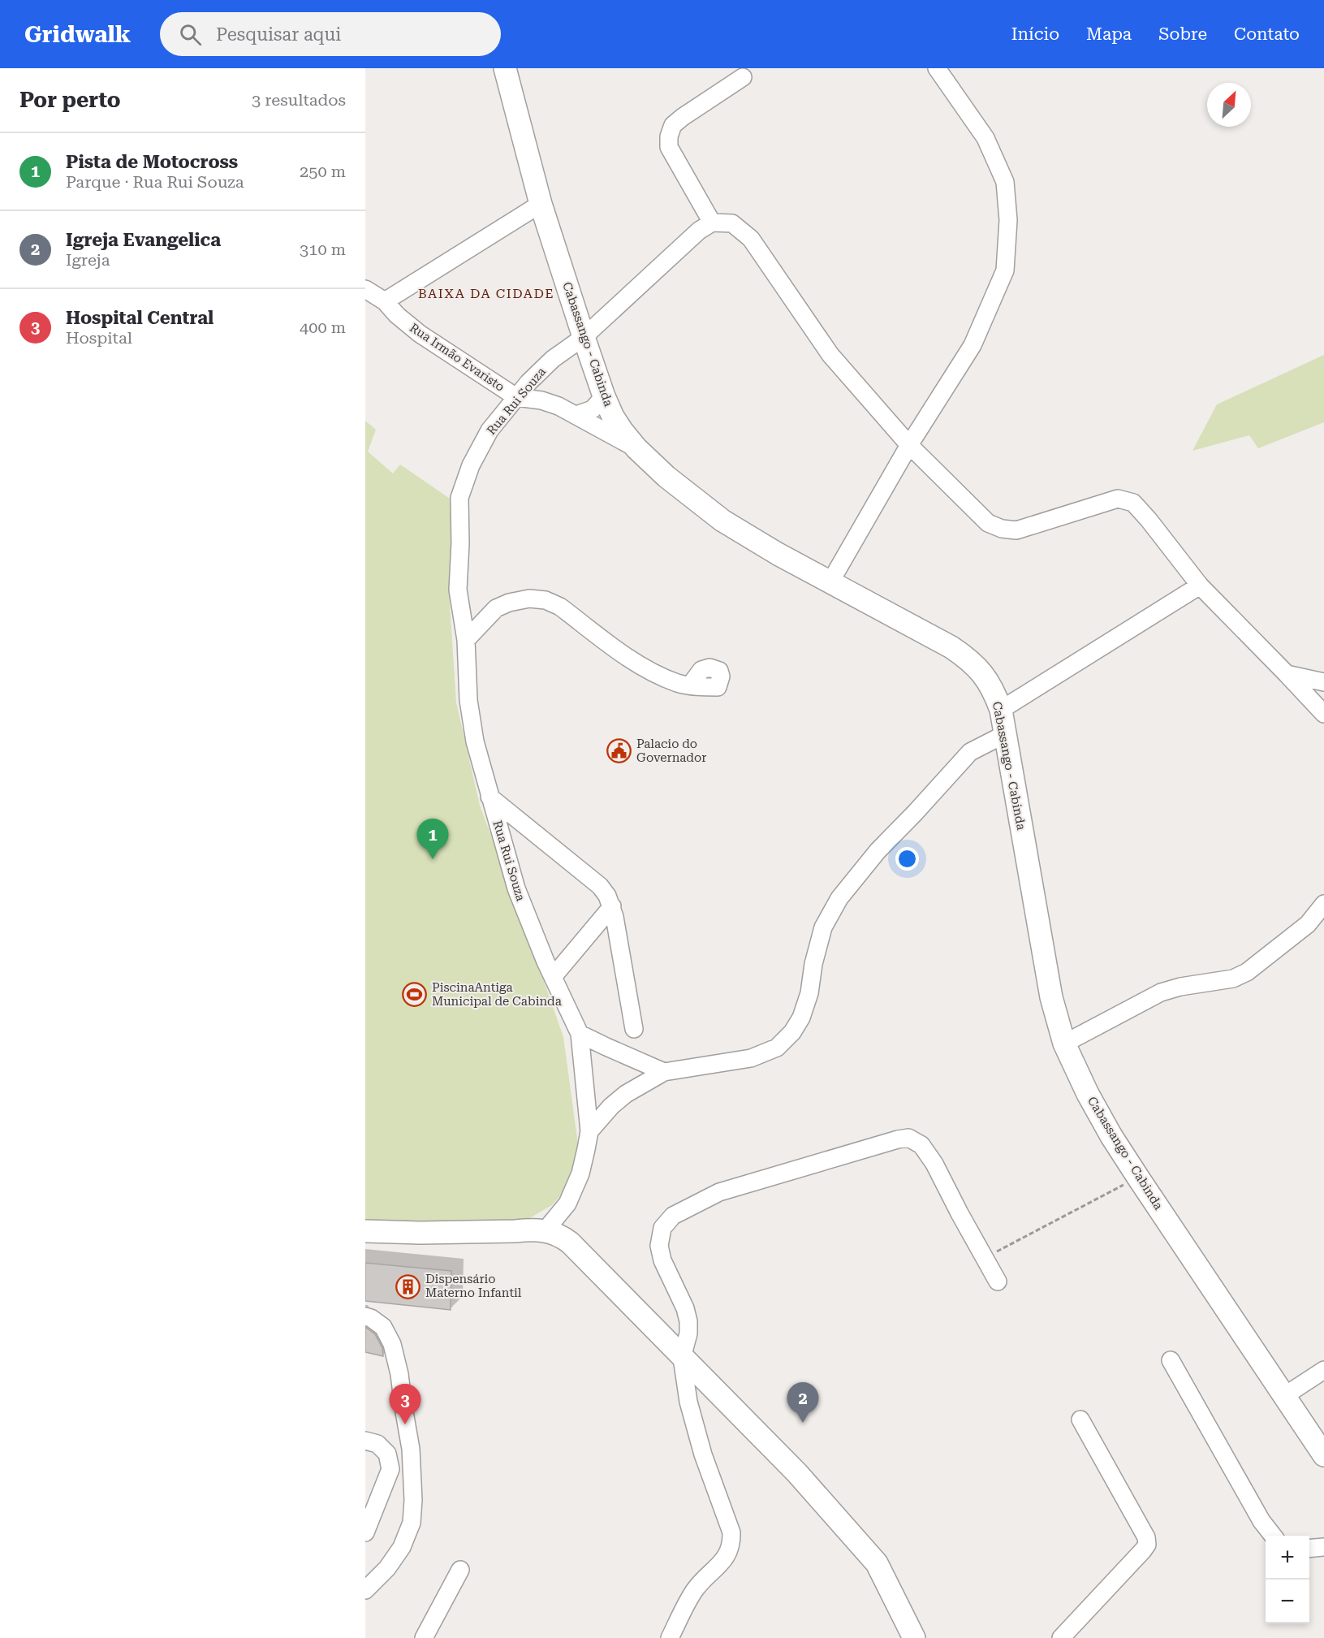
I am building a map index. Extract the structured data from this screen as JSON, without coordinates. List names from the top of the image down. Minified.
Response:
{"streets":{"main road":["Cabassango - Cabinda"],"street":["Rua Irmão Evaristo","Rua Rui Souza"]},"crossings":[["Cabassango - Cabinda","Rua Irmão Evaristo"],["Cabassango - Cabinda","Rua Rui Souza"],["Rua Irmão Evaristo","Rua Rui Souza"]],"districts":["BAIXA DA CIDADE"],"places":{"public building":["Palacio do Governador"],"sports":["PiscinaAntiga Municipal de Cabinda"],"building":["Dispensário Materno Infantil"]},"north":"top right","page":{"header":"Gridwalk","search":"Pesquisar aqui","nav":["Início","Mapa","Sobre","Contato"],"heading":["Por perto","3 resultados"],"list":[{"mark":"1","name":"Pista de Motocross","note":"Parque · Rua Rui Souza","value":"250 m"},{"mark":"2","name":"Igreja Evangelica","note":"Igreja","value":"310 m"},{"mark":"3","name":"Hospital Central","note":"Hospital","value":"400 m"}],"pins":["1","2","3"],"map_buttons":["+","−"]}}
